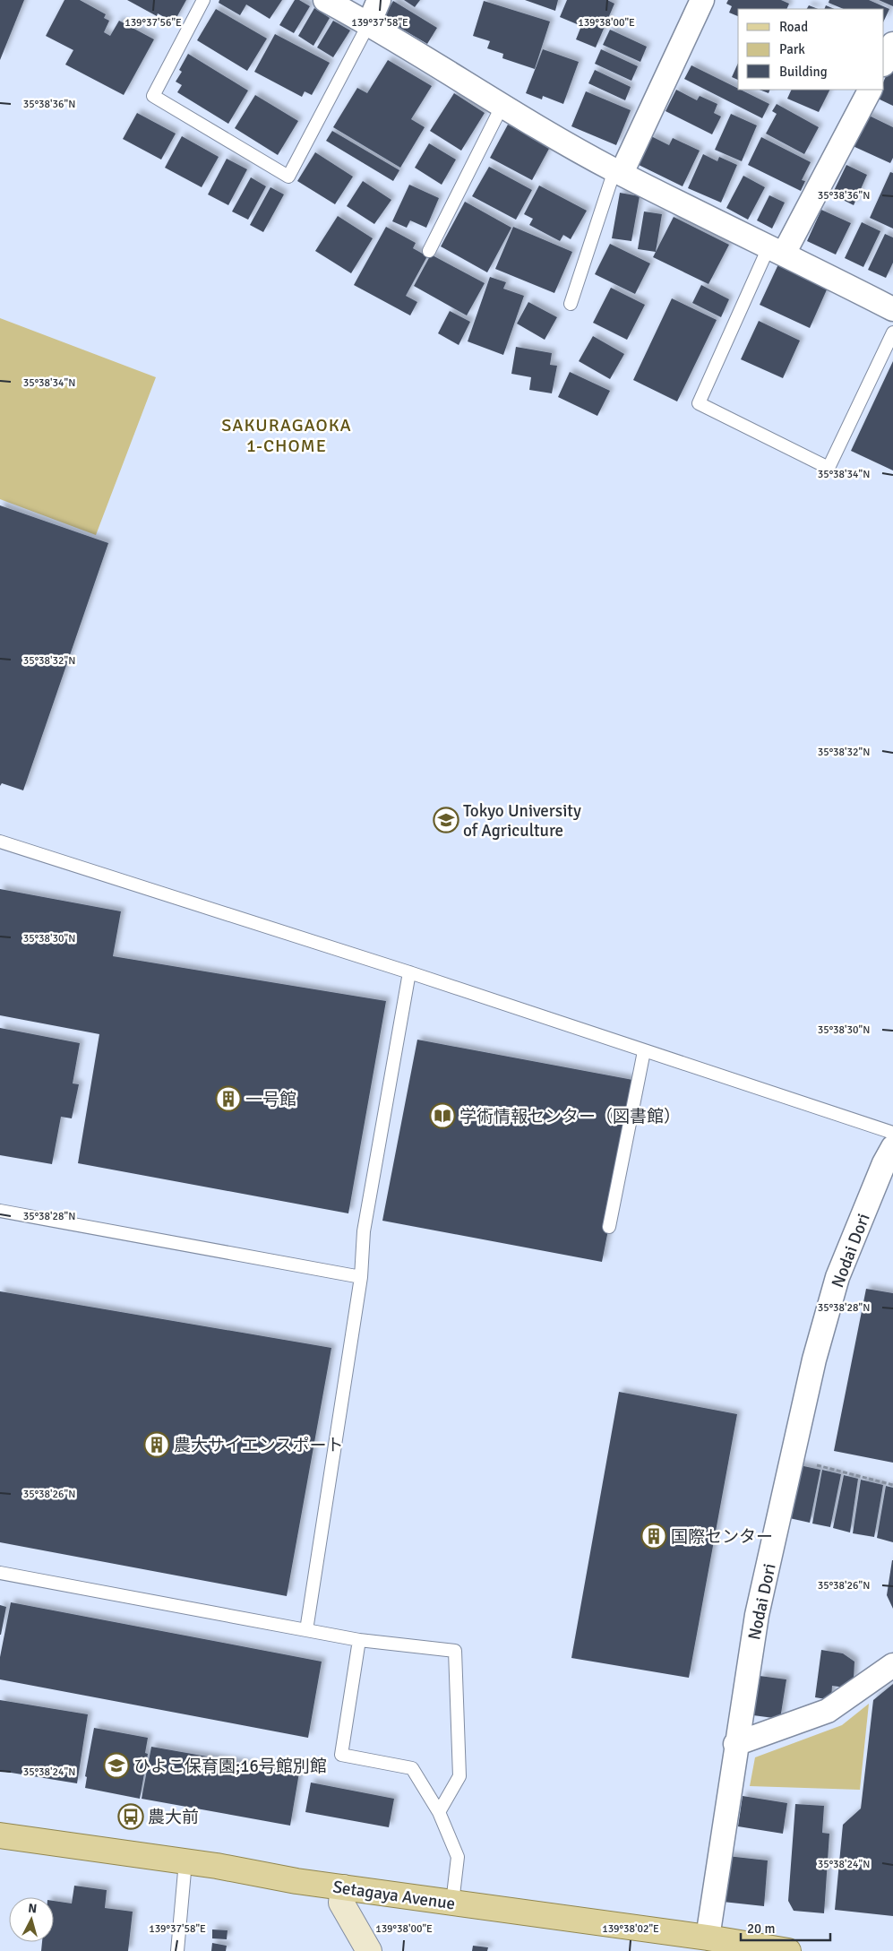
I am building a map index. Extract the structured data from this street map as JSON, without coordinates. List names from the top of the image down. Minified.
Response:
{"streets":{"main road":["Setagaya Avenue"],"street":["Nodai Dori"]},"crossings":[["Nodai Dori","Setagaya Avenue"]],"districts":["SAKURAGAOKA 1-CHOME"],"places":{"school or university":["Tokyo University of Agriculture","ひよこ保育園;16号館別館"],"building":["一号館","農大サイエンスポート","国際センター"],"library":["学術情報センター（図書館）"],"bus stop":["農大前"]},"legend":["Road","Park","Building"],"scale_bar":"20 m","north":"top","coordinates":["139°37'56\"E","139°37'58\"E","139°38'00\"E","35°38'36\"N","35°38'34\"N","35°38'32\"N","35°38'30\"N","35°38'28\"N","35°38'26\"N","35°38'24\"N","139°38'02\"E"]}
